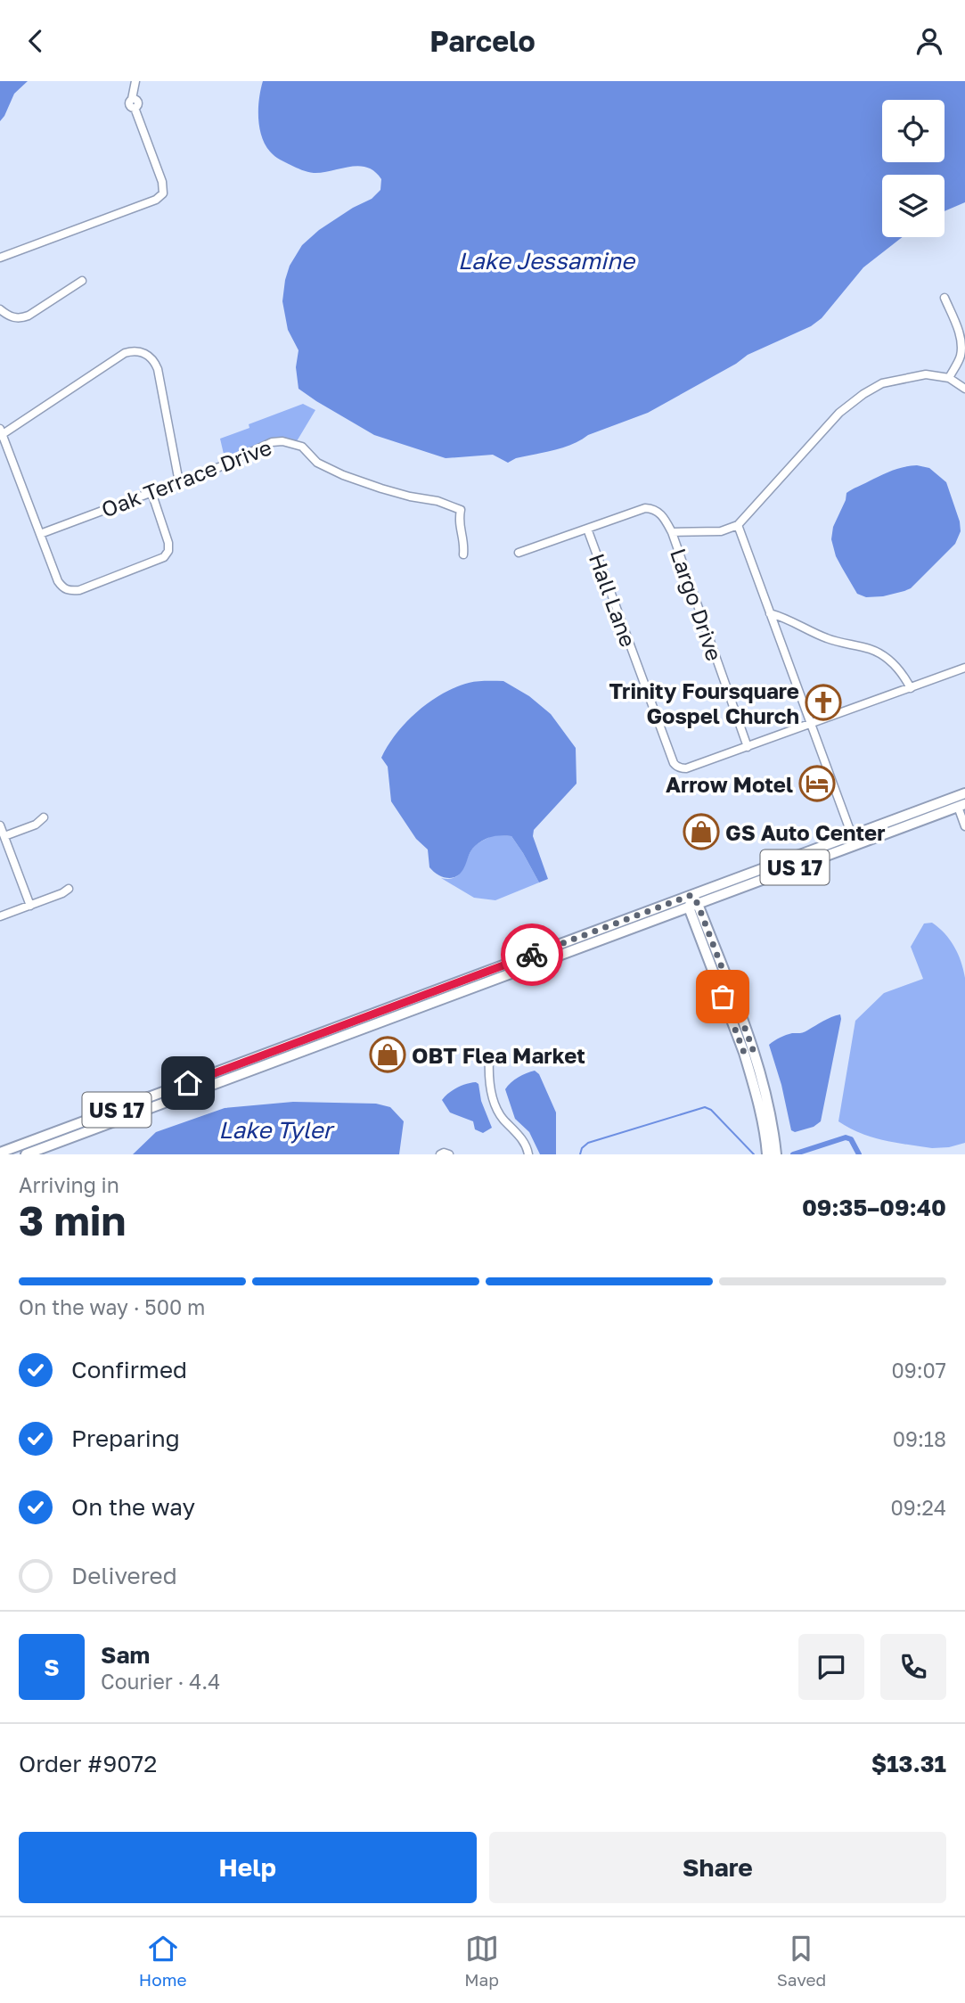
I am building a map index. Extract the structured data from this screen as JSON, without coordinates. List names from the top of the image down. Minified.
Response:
{"streets":{"main road":["US 17"],"street":["Oak Terrace Drive","Hall Lane","Largo Drive"]},"crossings":[["Hall Lane","Largo Drive"]],"water":["Lake Jessamine","Lake Tyler"],"places":{"church":["Trinity Foursquare Gospel Church"],"hotel":["Arrow Motel"],"shop":["GS Auto Center","OBT Flea Market"]},"page":{"header":"Parcelo","heading":["3 min","Arriving in","09:35–09:40"],"panel":["Sam","Courier · 4.4","Order #9072","$13.31"],"bar":"On the way · 500 m","list":[["Confirmed","09:07"],["Preparing","09:18"],["On the way","09:24"],"Delivered"],"round":"S","buttons":["Help","Share"],"tabs":["Home","Map","Saved"]}}
